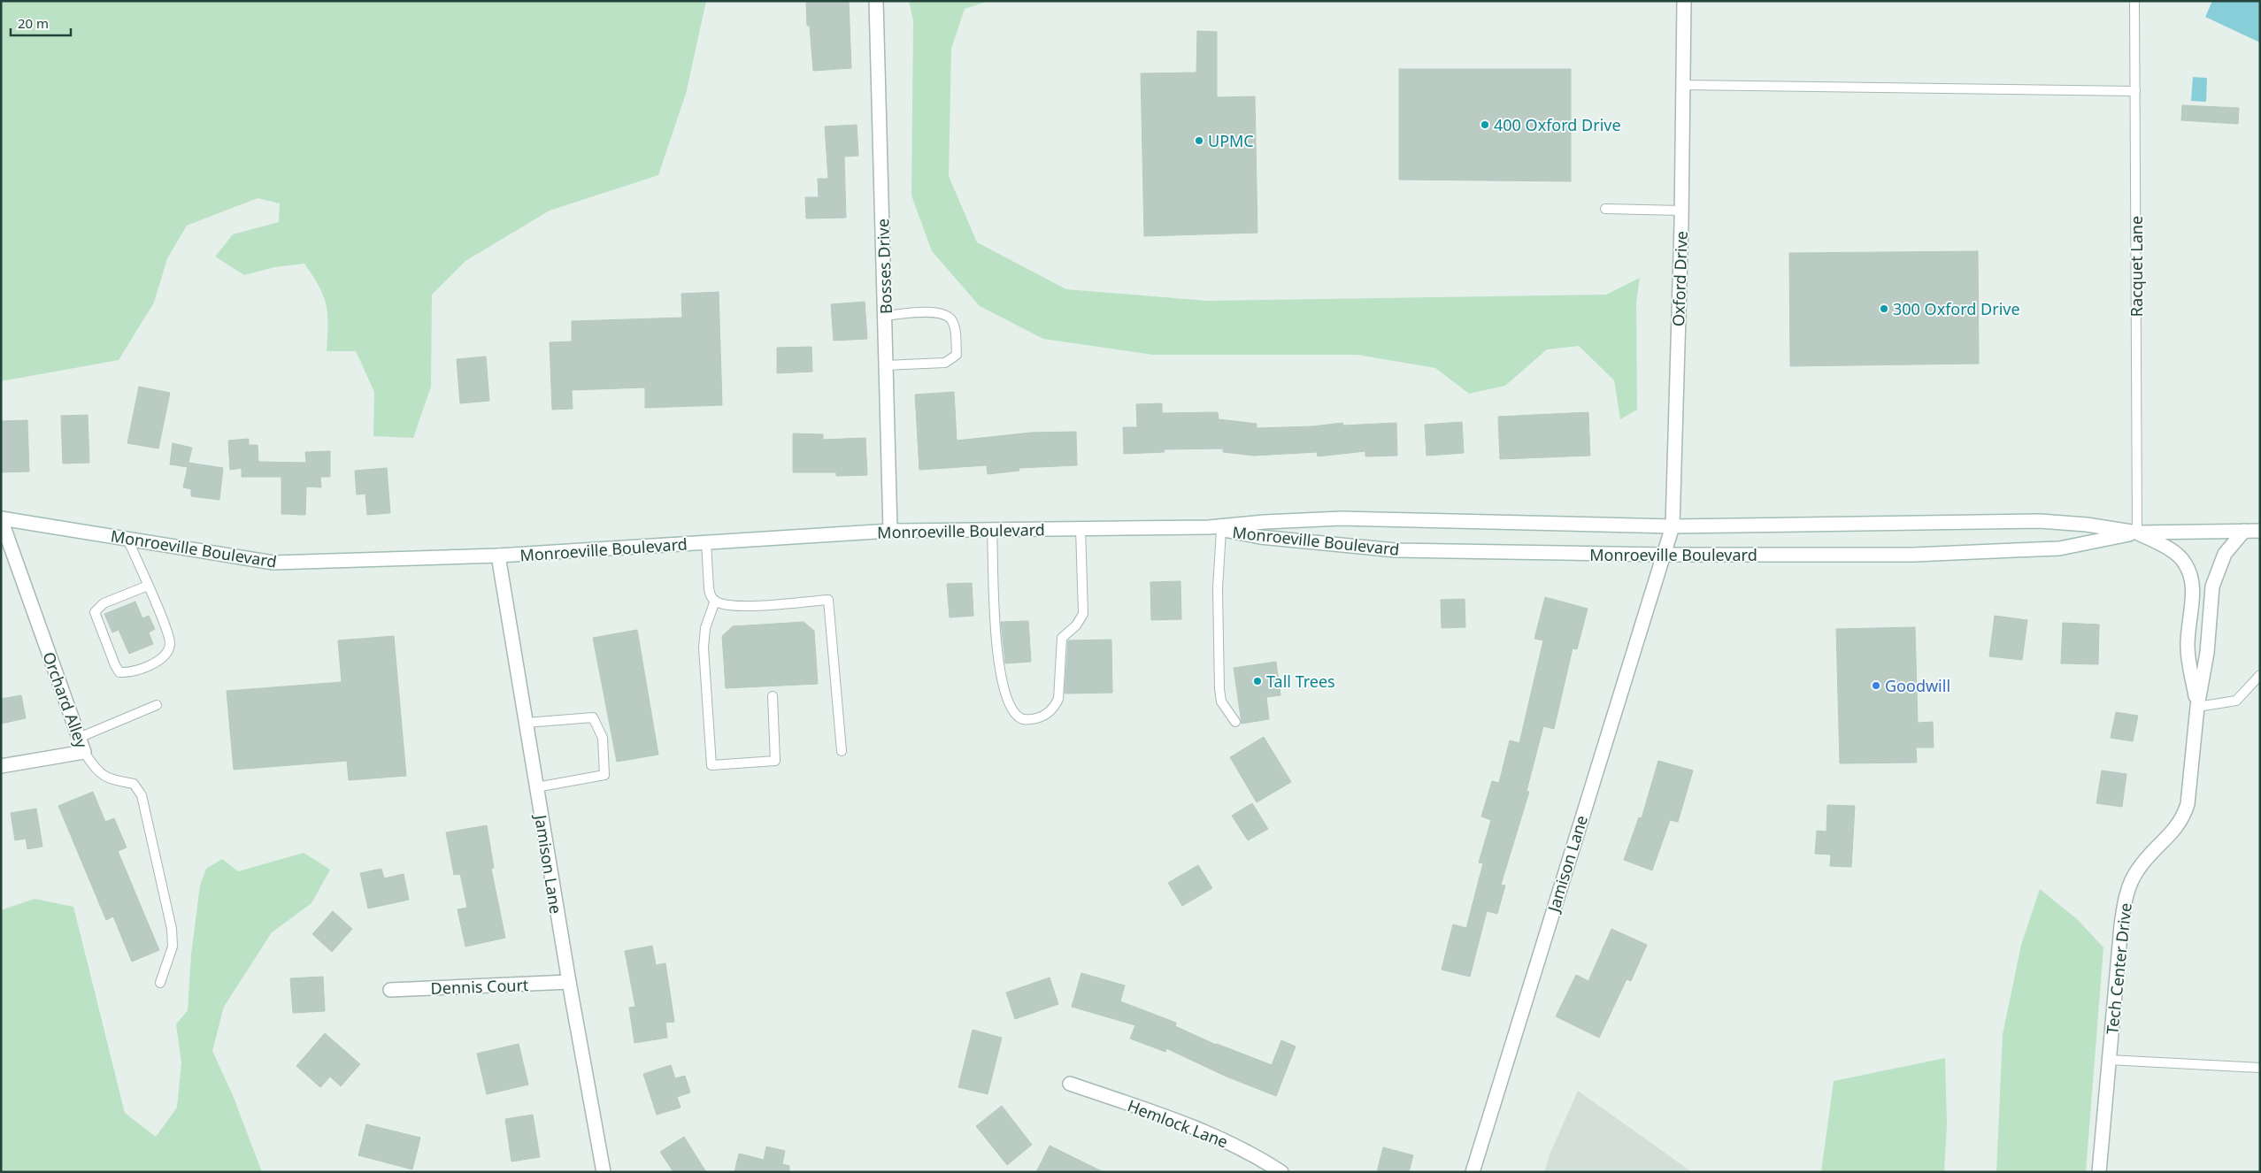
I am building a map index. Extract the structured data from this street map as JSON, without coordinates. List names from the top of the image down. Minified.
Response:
{"streets":{"street":["Bosses Drive","Oxford Drive","Monroeville Boulevard","Orchard Alley","Jamison Lane","Tech Center Drive","Dennis Court","Hemlock Lane"],"lane":["Racquet Lane"]},"crossings":[["Bosses Drive","Monroeville Boulevard"],["Racquet Lane","Monroeville Boulevard"],["Racquet Lane","Tech Center Drive"],["Oxford Drive","Monroeville Boulevard"],["Oxford Drive","Jamison Lane"],["Monroeville Boulevard","Orchard Alley"],["Monroeville Boulevard","Jamison Lane"],["Monroeville Boulevard","Tech Center Drive"],["Jamison Lane","Dennis Court"]],"places":["400 Oxford Drive","UPMC","300 Oxford Drive","Tall Trees","Goodwill"],"scale_bar":"20 m"}
